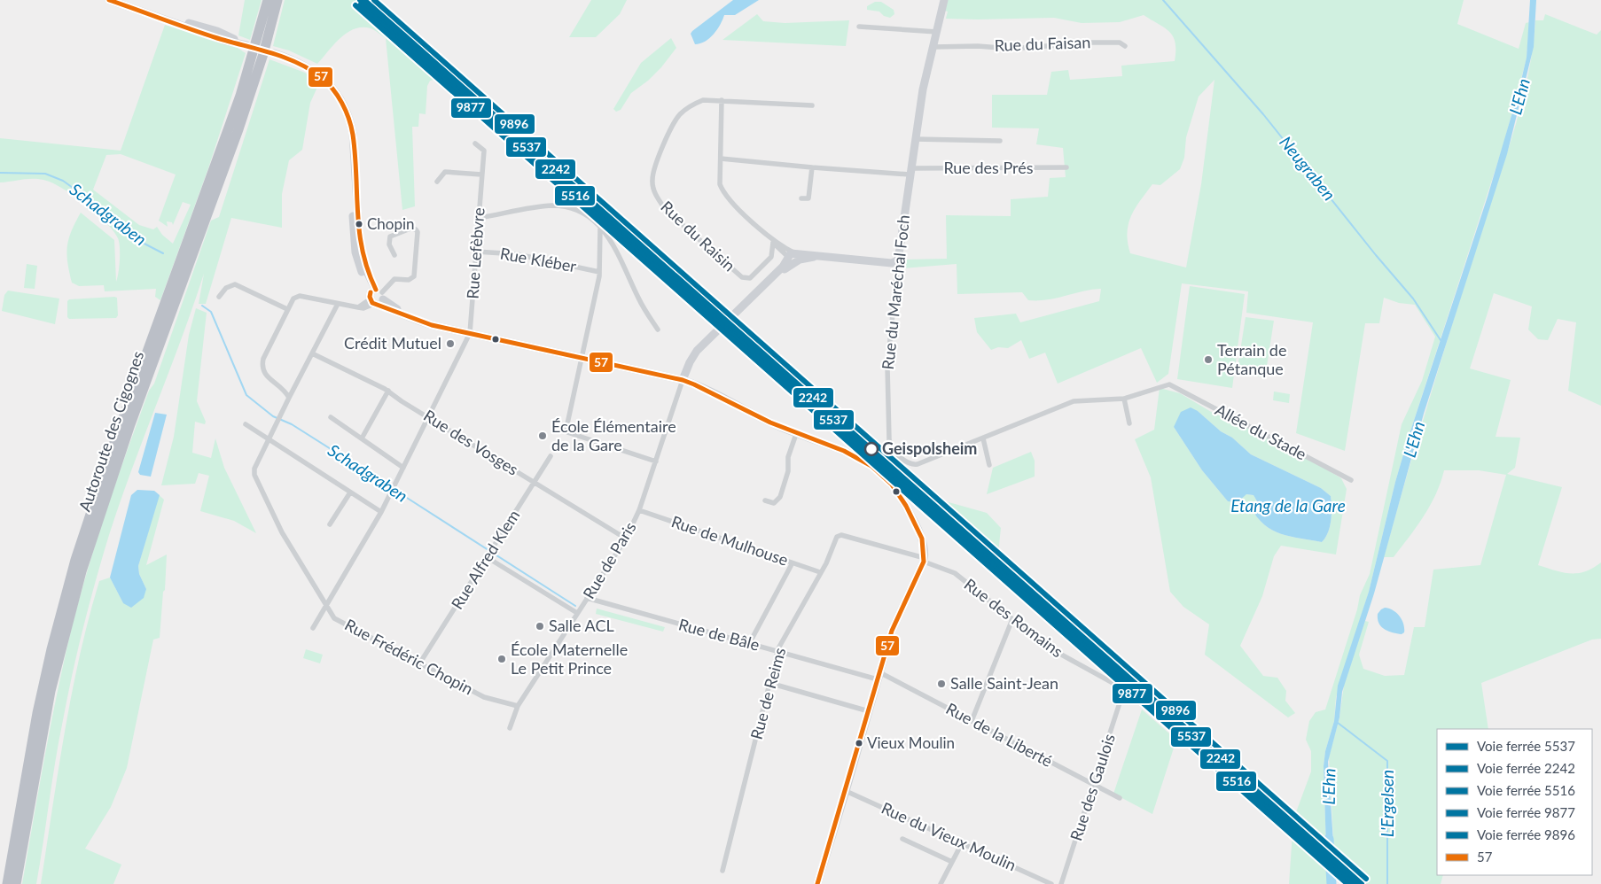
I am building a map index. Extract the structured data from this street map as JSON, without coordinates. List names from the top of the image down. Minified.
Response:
{"streets":{"highway":["Autoroute des Cigognes"],"main road":["Rue du Maréchal Foch"],"street":["Rue du Faisan","Rue des Prés","Rue du Raisin","Rue Lefèbvre","Rue Kléber","Allée du Stade","Rue des Vosges","Rue de Mulhouse","Rue Alfred Klem","Rue de Paris","Rue des Romains","Rue de Bâle","Rue Frédéric Chopin","Rue de Reims","Rue de la Liberté","Rue des Gaulois","Rue du Vieux Moulin"]},"crossings":[["Rue du Faisan","Rue du Maréchal Foch"],["Rue des Prés","Rue du Maréchal Foch"],["Rue Lefèbvre","Rue Kléber"],["Rue des Vosges","Rue Alfred Klem"],["Rue des Vosges","Rue de Paris"],["Rue des Vosges","Rue Frédéric Chopin"],["Rue de Mulhouse","Rue de Paris"],["Rue de Mulhouse","Rue de Reims"],["Rue Alfred Klem","Rue Frédéric Chopin"],["Rue de Paris","Rue de Bâle"],["Rue de Paris","Rue Frédéric Chopin"],["Rue des Romains","Rue de Reims"],["Rue des Romains","Rue des Gaulois"],["Rue de Bâle","Rue de Reims"],["Rue de Bâle","Rue de la Liberté"],["Rue de la Liberté","Rue des Gaulois"]],"water":["L'Ehn","Neugraben","Schadgraben","Etang de la Gare","L'Ergelsen"],"places":["Chopin","Crédit Mutuel","Terrain de Pétanque","École Élémentaire de la Gare","Geispolsheim","Salle ACL","École Maternelle Le Petit Prince","Salle Saint-Jean","Vieux Moulin"],"lines":["rail line 5537","rail line 2242","rail line 9896","transit line 57","rail line 5516","rail line 9877"],"legend":["Voie ferrée 5537","Voie ferrée 2242","Voie ferrée 5516","Voie ferrée 9877","Voie ferrée 9896","57"]}
